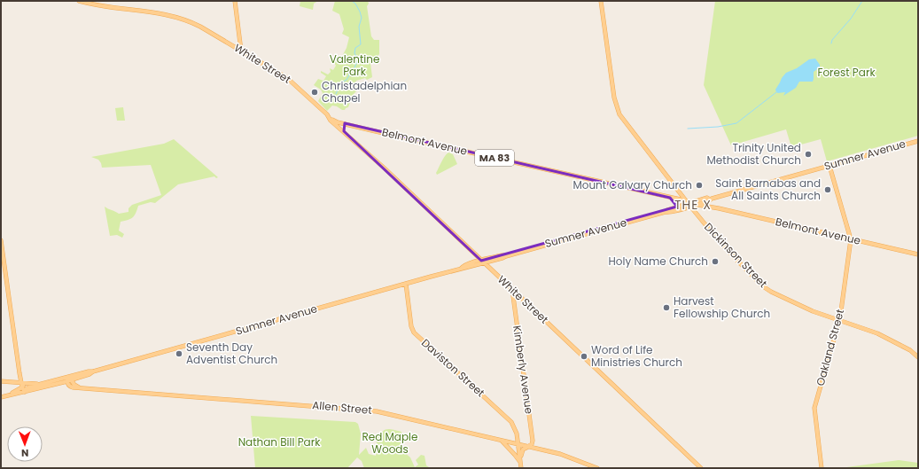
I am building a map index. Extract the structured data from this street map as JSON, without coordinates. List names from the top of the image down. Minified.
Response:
{"streets":{"main road":["White Street","Belmont Avenue","Sumner Avenue","MA 83","Dickinson Street","Oakland Street","Daviston Street","Kimberly Avenue","Allen Street"]},"crossings":[["White Street","Belmont Avenue"],["White Street","Sumner Avenue"],["White Street","Kimberly Avenue"],["Belmont Avenue","Sumner Avenue"],["Belmont Avenue","Dickinson Street"],["Belmont Avenue","Oakland Street"],["Sumner Avenue","Dickinson Street"],["Sumner Avenue","Oakland Street"],["Sumner Avenue","Daviston Street"],["Sumner Avenue","Allen Street"],["Dickinson Street","Oakland Street"],["Daviston Street","Allen Street"],["Kimberly Avenue","Allen Street"]],"districts":["THE X"],"parks":["Valentine Park","Forest Park","Red Maple Woods","Nathan Bill Park"],"places":["Christadelphian Chapel","Trinity United Methodist Church","Mount Calvary Church","Saint Barnabas and All Saints Church","Holy Name Church","Harvest Fellowship Church","Seventh Day Adventist Church","Word of Life Ministries Church"],"north":"bottom"}
